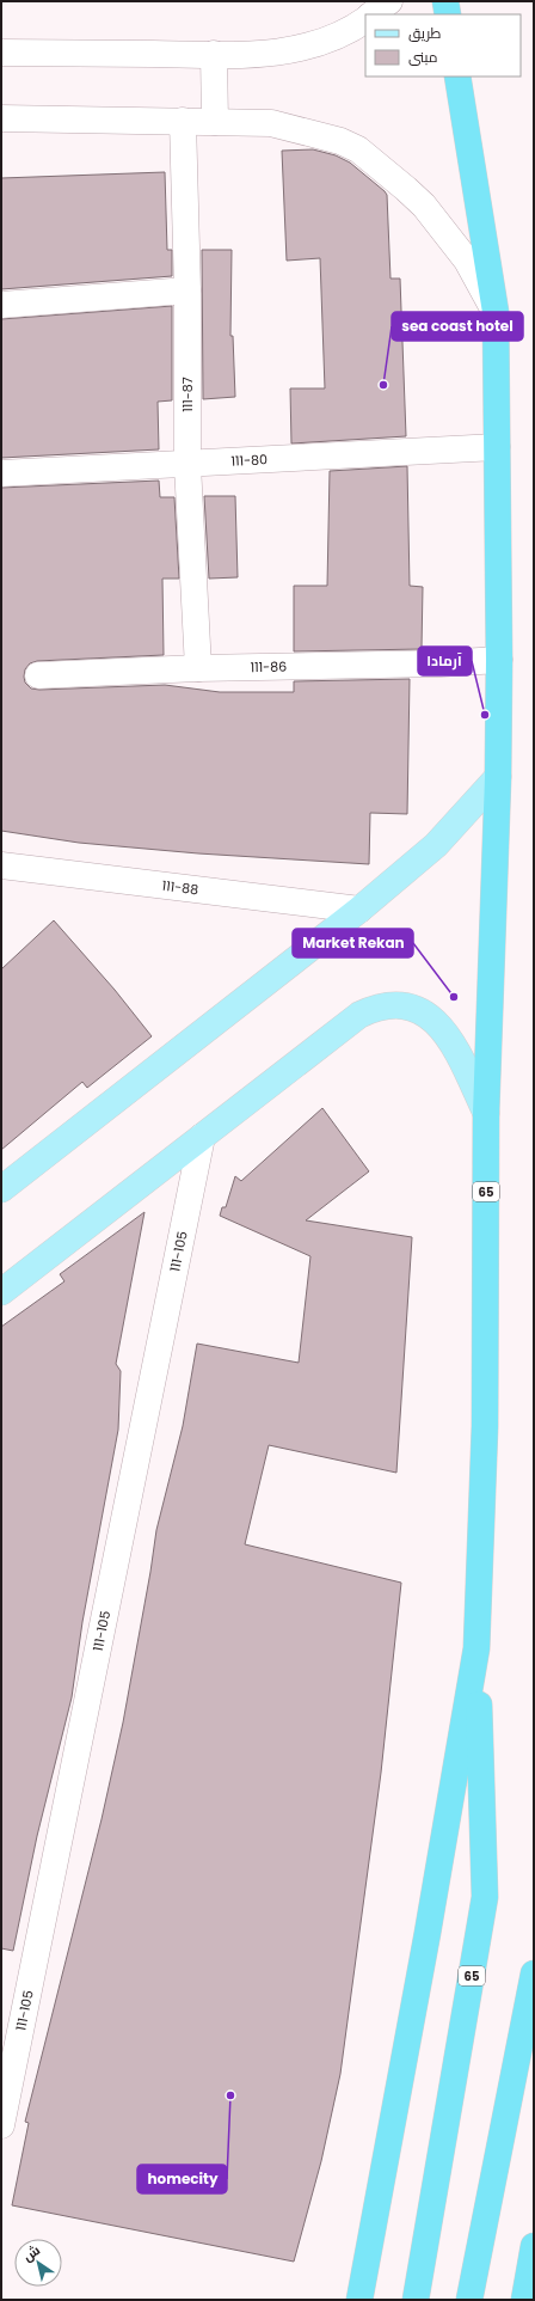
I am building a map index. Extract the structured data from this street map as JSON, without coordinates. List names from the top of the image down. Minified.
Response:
{"streets":{"highway":["65"],"street":["111-87","111-80","111-86","111-88","111-105"]},"crossings":[["111-87","111-80"],["111-87","111-86"],["111-80","65"],["111-86","65"]],"places":["sea coast hotel","آرمادا","Market Rekan","homecity"],"legend":["طريق","مبنى"],"north":"top left"}
